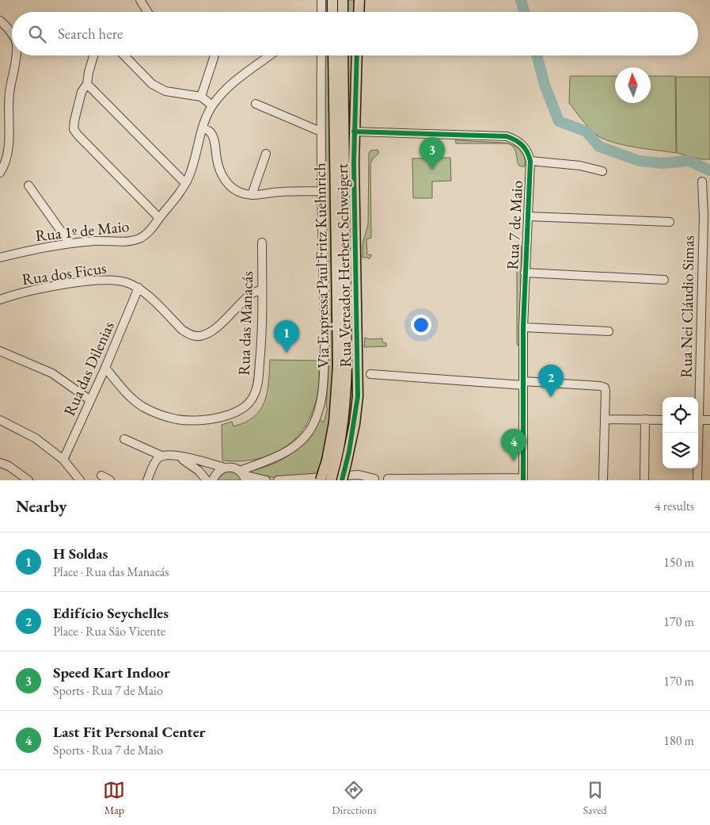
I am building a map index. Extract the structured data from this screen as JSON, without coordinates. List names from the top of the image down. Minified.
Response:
{"streets":{"main road":["Via Expressa Paul Fritz Kuehnrich","Rua Vereador Herbert Schweigert"],"street":["Rua 7 de Maio","Rua 1º de Maio","Rua dos Ficus","Rua Nei Cláudio Simas","Rua das Manacás","Rua das Dilenias"]},"crossings":[["Rua 7 de Maio","Rua Vereador Herbert Schweigert"],["Rua dos Ficus","Rua das Manacás"],["Rua dos Ficus","Rua das Dilenias"],["Rua das Manacás","Rua das Dilenias"]],"north":"top","page":{"search":"Search here","pins":["3","1","2","4"],"heading":["Nearby","4 results"],"list":[{"mark":"1","name":"H Soldas","note":"Place · Rua das Manacás","value":"150 m"},{"mark":"2","name":"Edifício Seychelles","note":"Place · Rua São Vicente","value":"170 m"},{"mark":"3","name":"Speed Kart Indoor","note":"Sports · Rua 7 de Maio","value":"170 m"},{"mark":"4","name":"Last Fit Personal Center","note":"Sports · Rua 7 de Maio","value":"180 m"}],"nav":["Map","Directions","Saved"]}}
